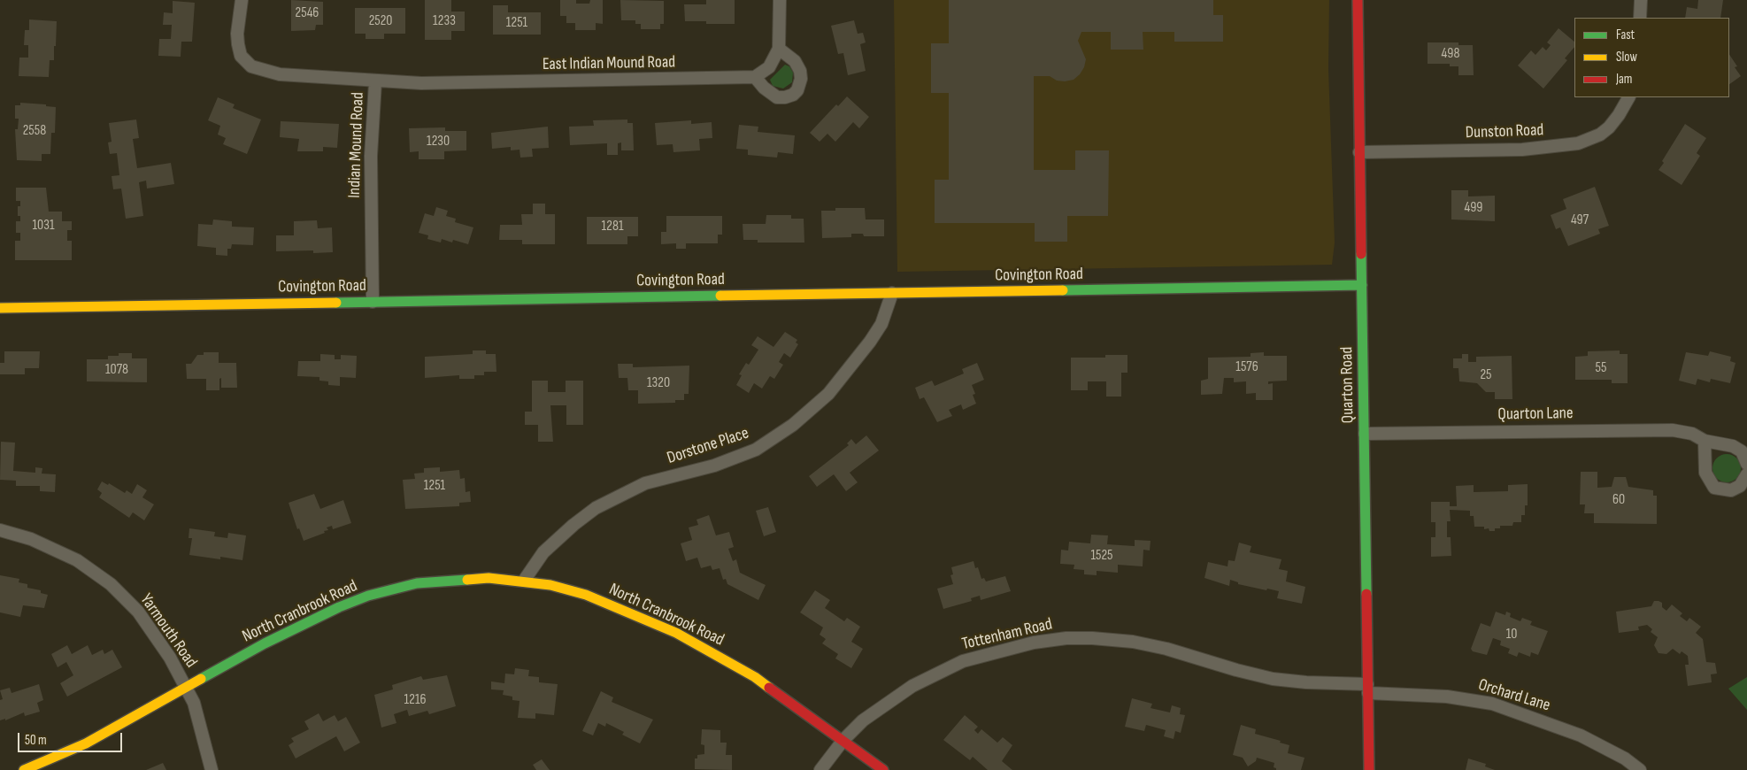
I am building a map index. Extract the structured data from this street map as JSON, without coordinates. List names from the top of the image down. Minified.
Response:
{"streets":{"street":["East Indian Mound Road","Dunston Road","Indian Mound Road","Covington Road","Quarton Road","Quarton Lane","Dorstone Place","North Cranbrook Road","Yarmouth Road","Tottenham Road","Orchard Lane"]},"crossings":[["East Indian Mound Road","Indian Mound Road"],["Dunston Road","Quarton Road"],["Indian Mound Road","Covington Road"],["Covington Road","Quarton Road"],["Covington Road","Dorstone Place"],["Quarton Road","Quarton Lane"],["Quarton Road","Tottenham Road"],["Quarton Road","Orchard Lane"],["Dorstone Place","North Cranbrook Road"],["North Cranbrook Road","Yarmouth Road"],["North Cranbrook Road","Tottenham Road"],["Tottenham Road","Orchard Lane"]],"house_numbers":["2546","2520","1233","1251","498","2558","1230","499","497","1031","1281","1576","55","1078","25","1320","1251","60","1525","10","1216"],"legend":["Fast","Slow","Jam"],"scale_bar":"50 m"}
